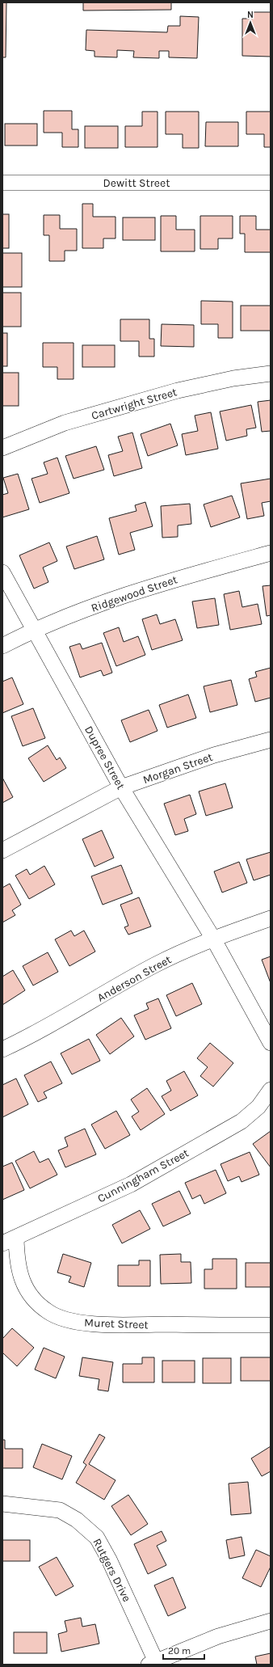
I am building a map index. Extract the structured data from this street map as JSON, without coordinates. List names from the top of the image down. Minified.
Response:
{"streets":{"street":["Dewitt Street","Cartwright Street","Ridgewood Street","Dupree Street","Morgan Street","Anderson Street","Cunningham Street","Muret Street","Rutgers Drive"]},"crossings":[["Ridgewood Street","Dupree Street"],["Dupree Street","Morgan Street"],["Dupree Street","Anderson Street"],["Cunningham Street","Muret Street"]],"scale_bar":"20 m","north":"top"}
